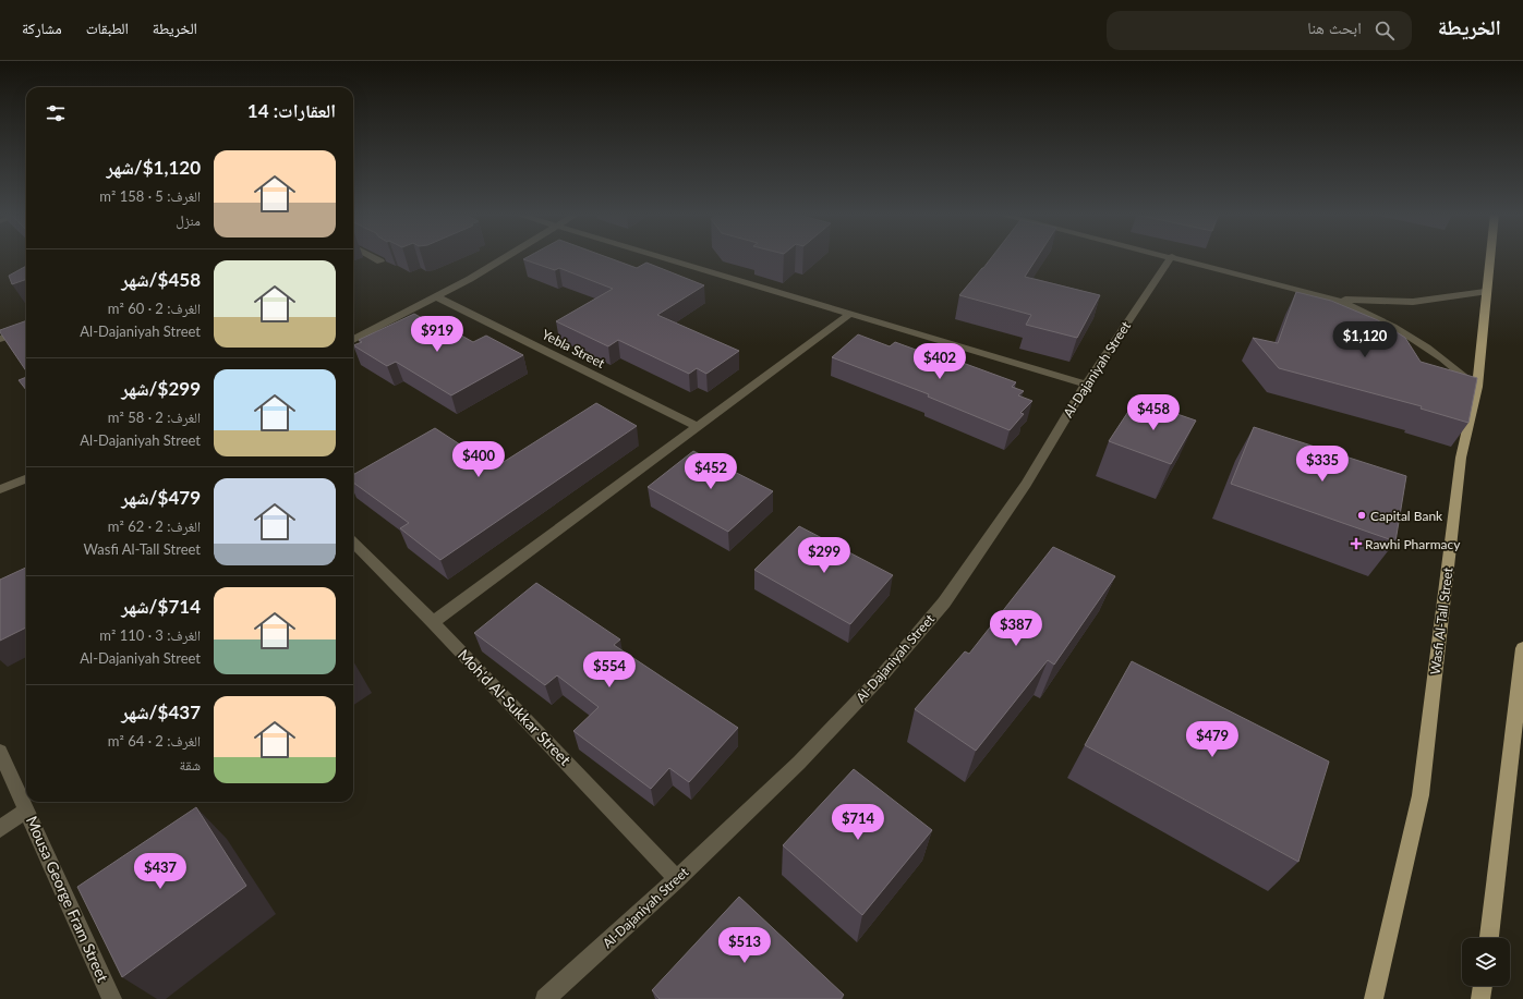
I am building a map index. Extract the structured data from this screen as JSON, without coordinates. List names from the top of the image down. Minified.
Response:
{"streets":{"main road":["Wasfi Al-Tall Street"],"street":["Yebla Street","Al-Dajaniyah Street","Moh'd Al-Sukkar Street","Mousa George Fram Street"]},"crossings":[["Al-Dajaniyah Street","Moh'd Al-Sukkar Street"]],"places":{"other":["Capital Bank"],"health":["Rawhi Pharmacy"]},"page":{"header":"الخريطة","search":"ابحث هنا","nav":["الخريطة","الطبقات","مشاركة"],"heading":"العقارات: 14","list":[{"name":"$1,120/شهر","note":"الغرف: 5 · 158 m² · منزل"},{"name":"$458/شهر","note":"الغرف: 2 · 60 m² · Al-Dajaniyah Street"},{"name":"$299/شهر","note":"الغرف: 2 · 58 m² · Al-Dajaniyah Street"},{"name":"$479/شهر","note":"الغرف: 2 · 62 m² · Wasfi Al-Tall Street"},{"name":"$714/شهر","note":"الغرف: 3 · 110 m² · Al-Dajaniyah Street"},{"name":"$437/شهر","note":"الغرف: 2 · 64 m² · شقة"}],"price":["$919","$1,120","$402","$458","$400","$335","$452","$299","$387","$554","$479","$714","$437","$513"]}}
